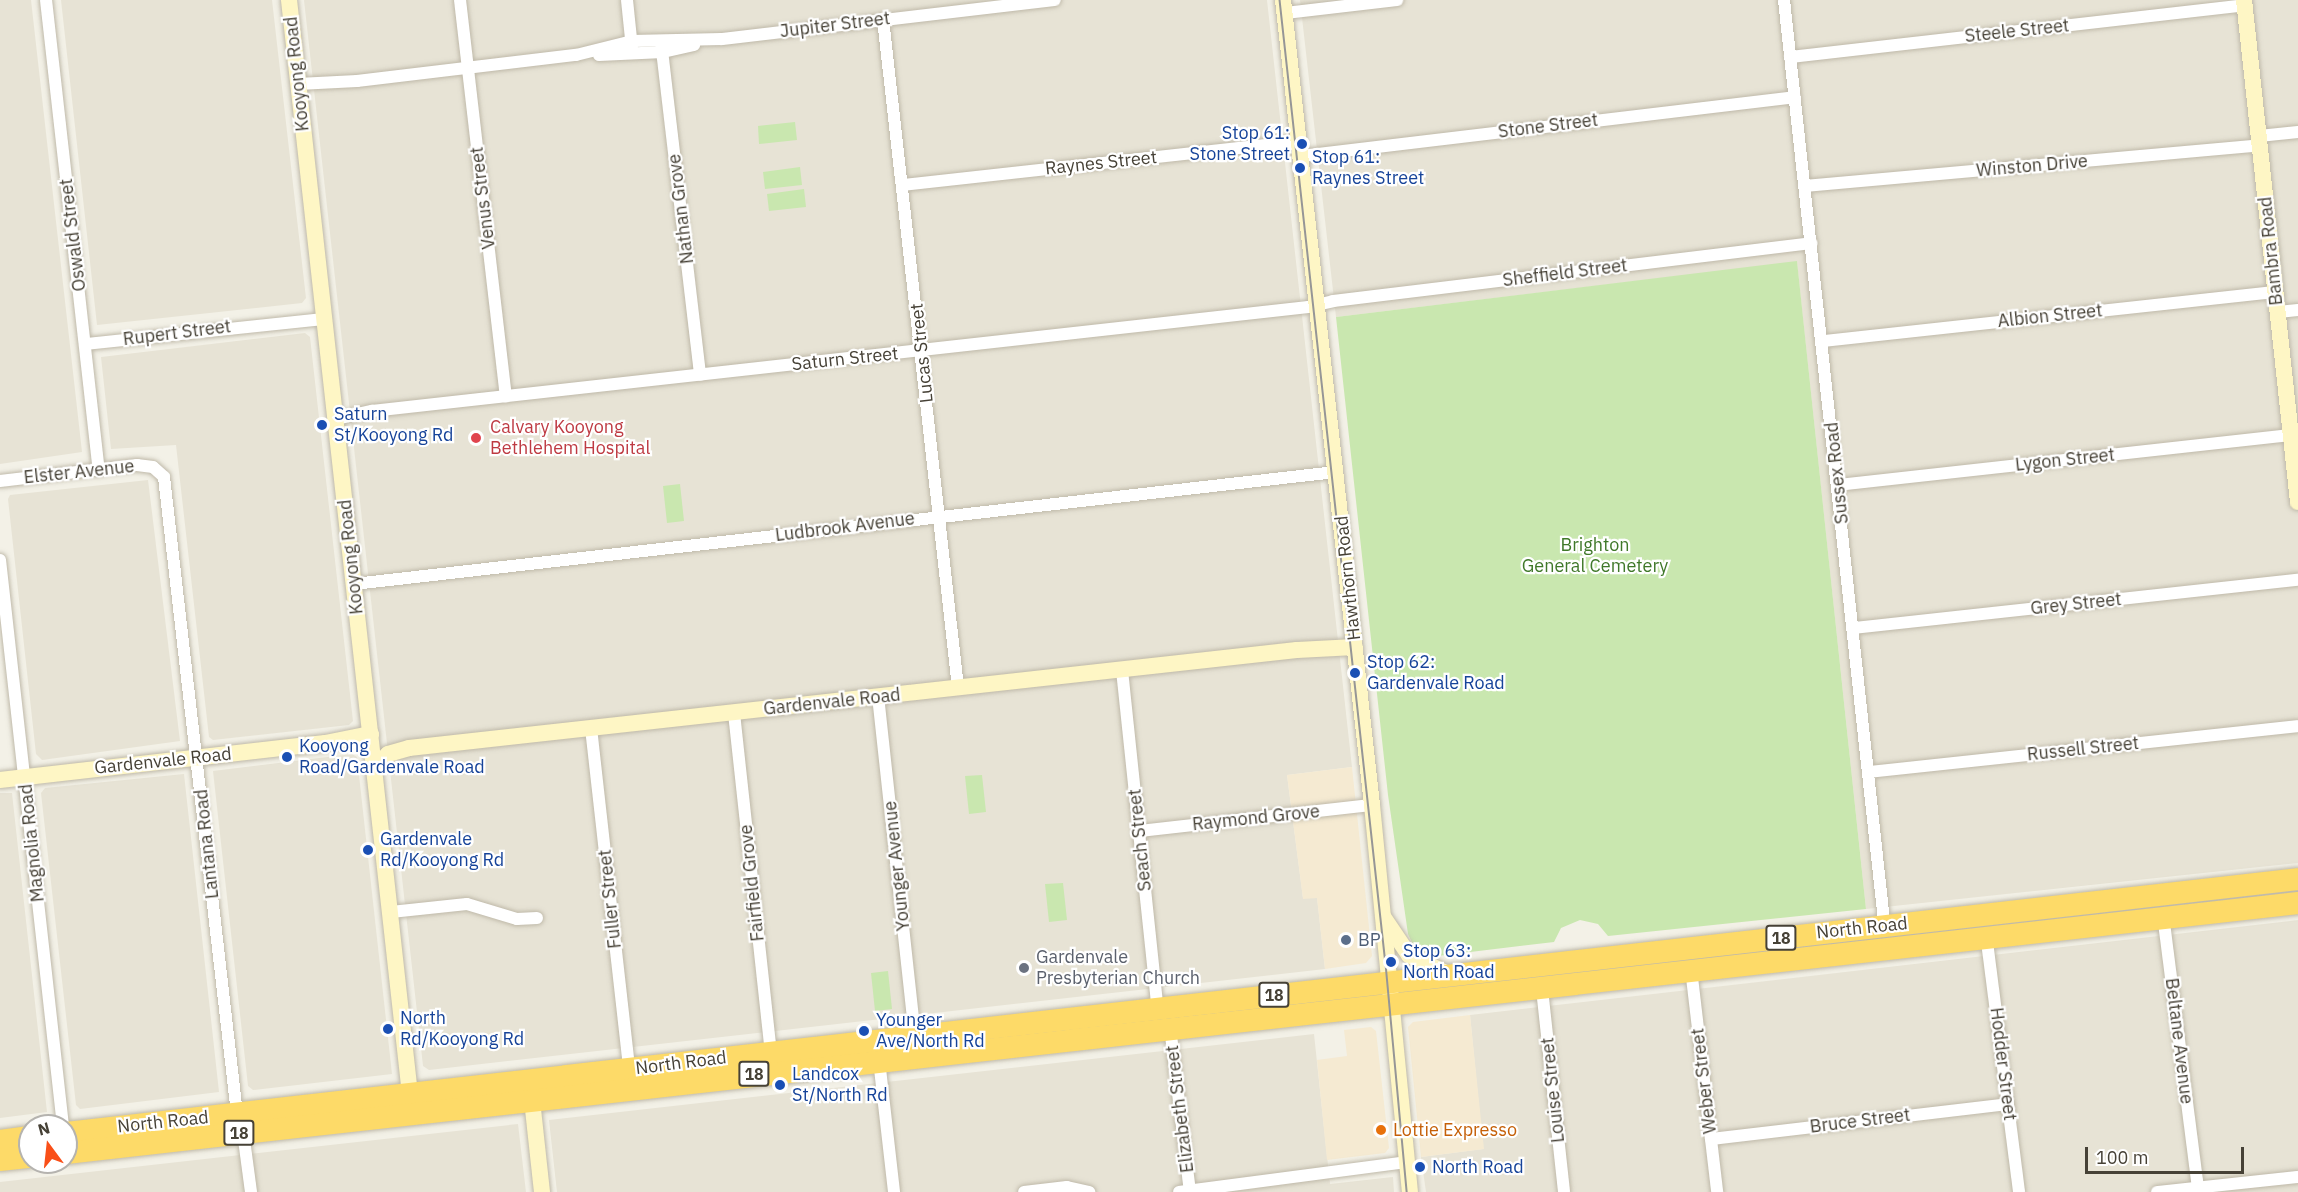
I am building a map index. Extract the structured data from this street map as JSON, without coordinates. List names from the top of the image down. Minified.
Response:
{"streets":{"highway":["North Road","18"],"street":["Jupiter Street","Steele Street","Kooyong Road","Stone Street","Raynes Street","Winston Drive","Venus Street","Nathan Grove","Oswald Street","Bambra Road","Sheffield Street","Albion Street","Rupert Street","Lucas Street","Saturn Street","Lygon Street","Elster Avenue","Sussex Road","Ludbrook Avenue","Hawthorn Road","Grey Street","Gardenvale Road","Russell Street","Raymond Grove","Seach Street","Magnolia Road","Lantana Road","Younger Avenue","Fairfield Grove","Fuller Street","Beltane Avenue","Hodder Street","Weber Street","Louise Street","Elizabeth Street","Bruce Street"]},"crossings":[["Jupiter Street","Kooyong Road"],["Jupiter Street","Venus Street"],["Jupiter Street","Nathan Grove"],["Jupiter Street","Lucas Street"],["Steele Street","Bambra Road"],["Steele Street","Sussex Road"],["Kooyong Road","Rupert Street"],["Kooyong Road","Saturn Street"],["Kooyong Road","Ludbrook Avenue"],["Kooyong Road","Gardenvale Road"],["Kooyong Road","North Road"],["Stone Street","Raynes Street"],["Stone Street","Sussex Road"],["Stone Street","Hawthorn Road"],["Raynes Street","Lucas Street"],["Raynes Street","Hawthorn Road"],["Winston Drive","Bambra Road"],["Winston Drive","Sussex Road"],["Venus Street","Saturn Street"],["Nathan Grove","Saturn Street"],["Oswald Street","Rupert Street"],["Oswald Street","Elster Avenue"],["Bambra Road","Albion Street"],["Bambra Road","Lygon Street"],["Sheffield Street","Saturn Street"],["Sheffield Street","Sussex Road"],["Sheffield Street","Hawthorn Road"],["Albion Street","Sussex Road"],["Lucas Street","Saturn Street"],["Lucas Street","Ludbrook Avenue"],["Lucas Street","Gardenvale Road"],["Saturn Street","Hawthorn Road"],["Lygon Street","Sussex Road"],["Elster Avenue","Lantana Road"],["Sussex Road","Grey Street"],["Sussex Road","Russell Street"],["Sussex Road","North Road"],["Ludbrook Avenue","Hawthorn Road"],["Hawthorn Road","Gardenvale Road"],["Hawthorn Road","Raymond Grove"],["Hawthorn Road","North Road"],["Gardenvale Road","Seach Street"],["Gardenvale Road","Magnolia Road"],["Gardenvale Road","Lantana Road"],["Gardenvale Road","Younger Avenue"],["Gardenvale Road","Fairfield Grove"],["Gardenvale Road","Fuller Street"],["Raymond Grove","Seach Street"],["Seach Street","North Road"],["Seach Street","Elizabeth Street"],["Lantana Road","North Road"],["Younger Avenue","North Road"],["Fairfield Grove","North Road"],["Fuller Street","North Road"],["North Road","Beltane Avenue"],["North Road","Hodder Street"],["North Road","Weber Street"],["North Road","Louise Street"],["North Road","Elizabeth Street"],["Hodder Street","Bruce Street"],["Weber Street","Bruce Street"]],"parks":["Brighton General Cemetery"],"places":["Stop 61: Stone Street","Stop 61: Raynes Street","Saturn St/Kooyong Rd","Calvary Kooyong Bethlehem Hospital","Stop 62: Gardenvale Road","Kooyong Road/Gardenvale Road","Gardenvale Rd/Kooyong Rd","BP","Stop 63: North Road","Gardenvale Presbyterian Church","North Rd/Kooyong Rd","Younger Ave/North Rd","Landcox St/North Rd","Lottie Expresso","North Road"],"scale_bar":"100 m","north":"top"}
